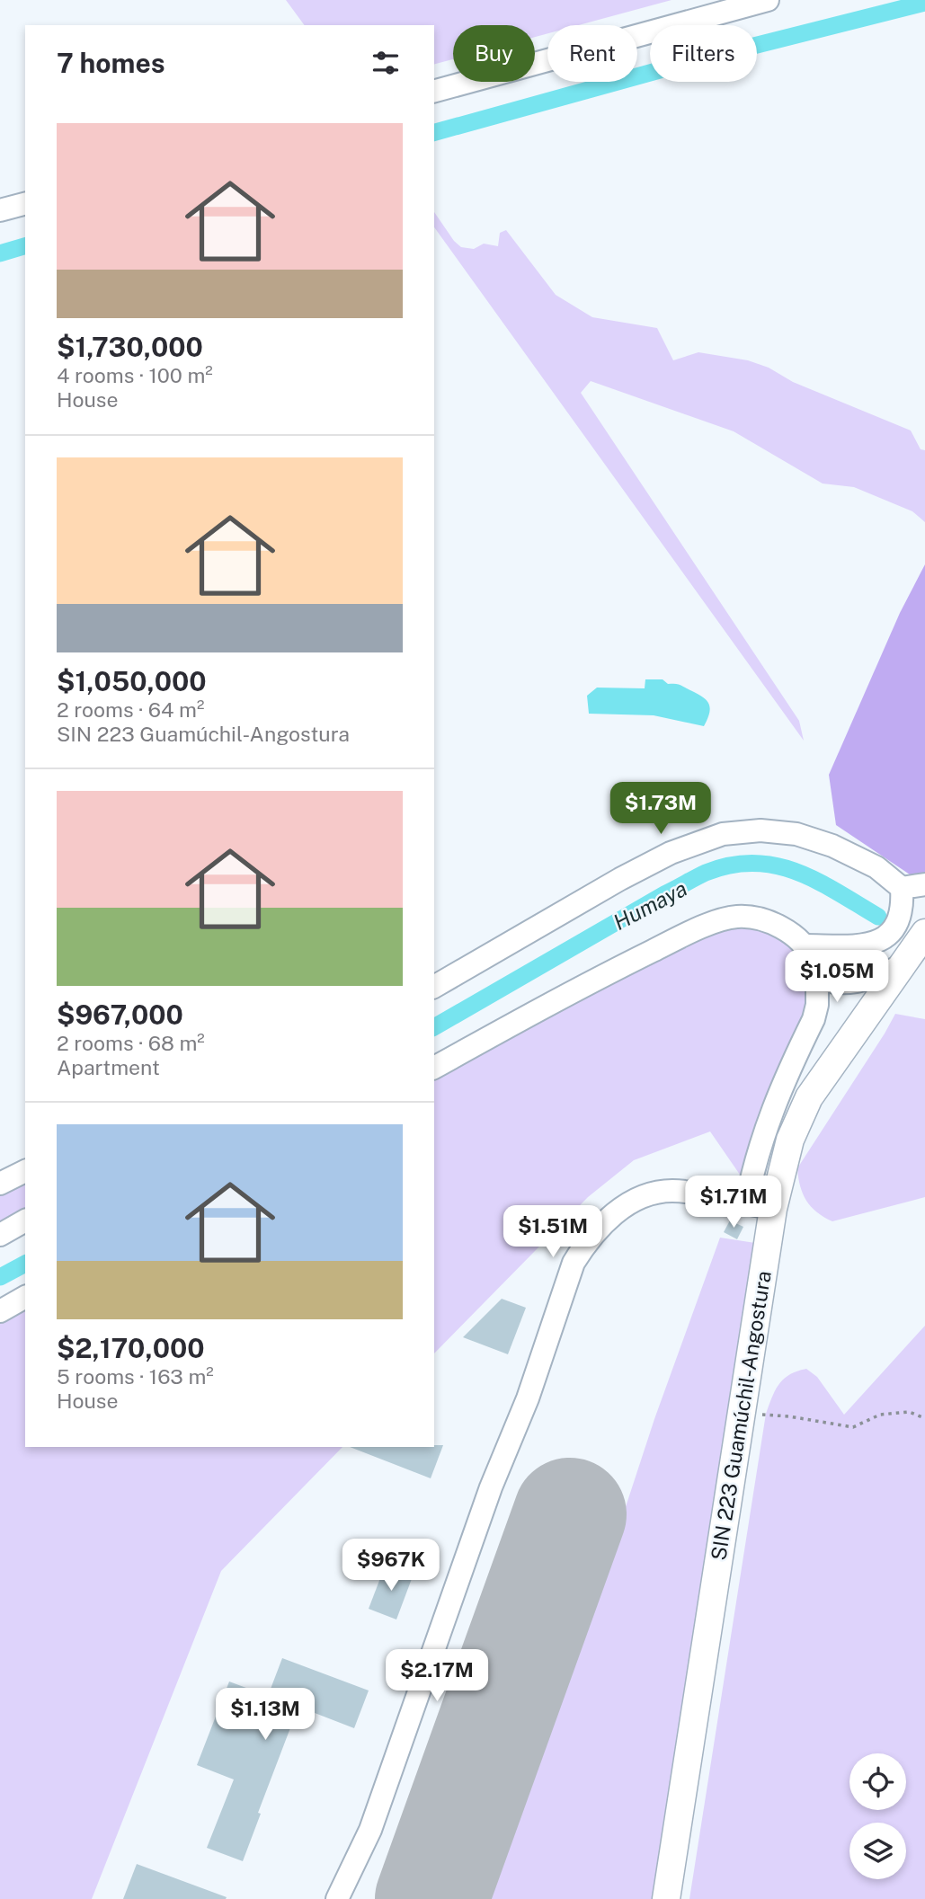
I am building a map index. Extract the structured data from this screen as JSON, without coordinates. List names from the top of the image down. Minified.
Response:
{"streets":{"main road":["SIN 223 Guamúchil-Angostura"]},"water":["Humaya"],"page":{"chip":["Buy","Rent","Filters"],"heading":"7 homes","list":[{"name":"$1,730,000","note":"4 rooms · 100 m² · House"},{"name":"$1,050,000","note":"2 rooms · 64 m² · SIN 223 Guamúchil-Angostura"},{"name":"$967,000","note":"2 rooms · 68 m² · Apartment"},{"name":"$2,170,000","note":"5 rooms · 163 m² · House"}],"price":["$1.73M","$1.05M","$1.71M","$1.51M","$967K","$2.17M","$1.13M"]}}
